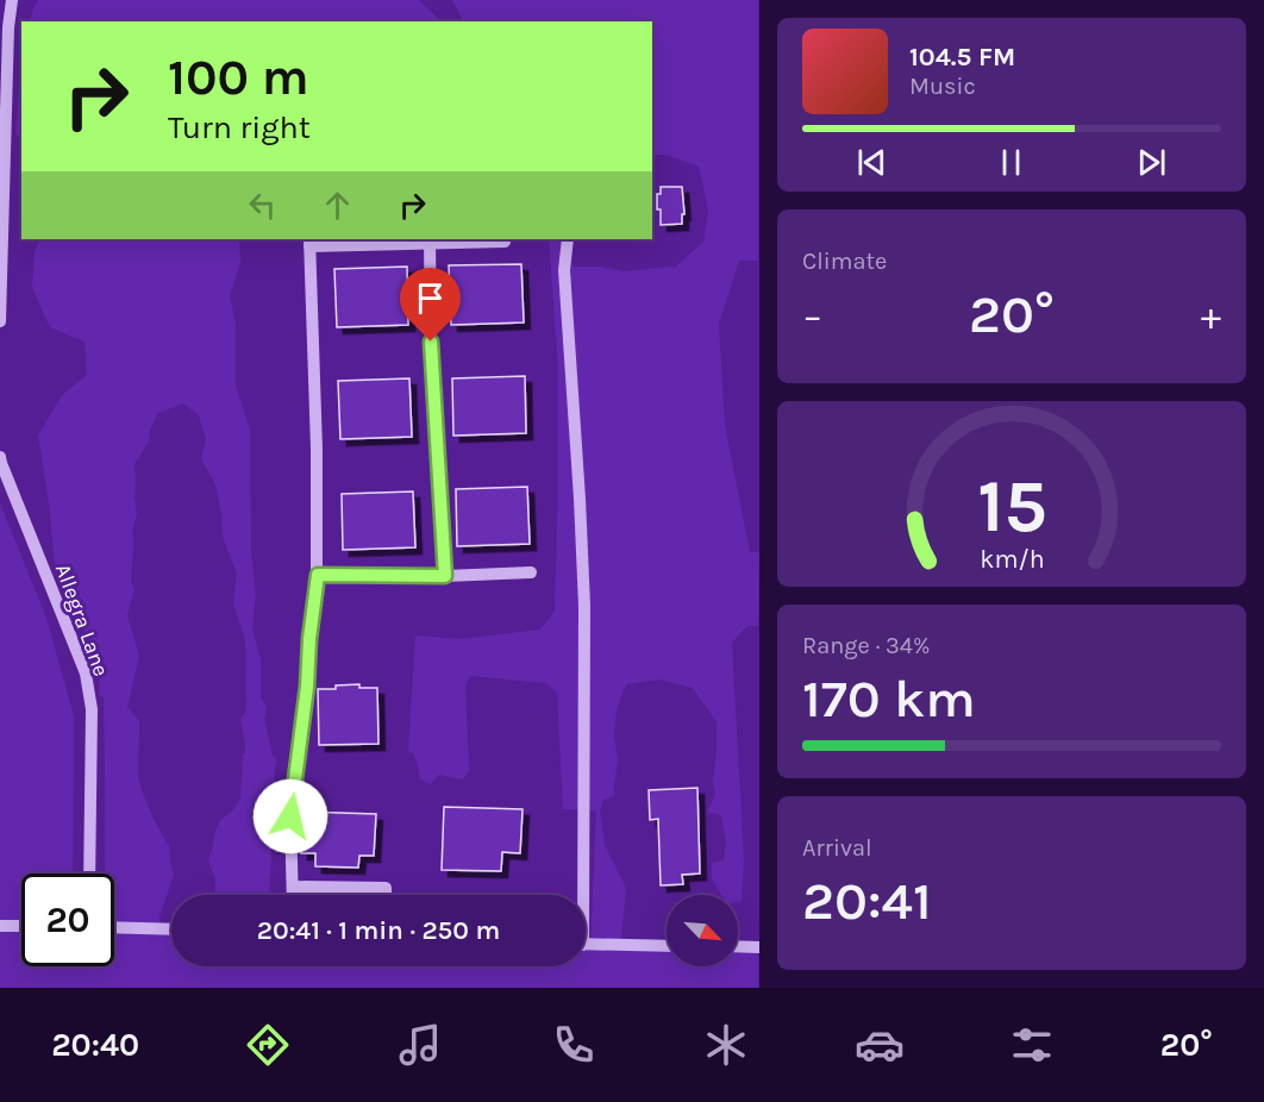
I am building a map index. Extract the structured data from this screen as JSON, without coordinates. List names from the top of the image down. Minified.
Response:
{"streets":{"street":["Allegra Lane"]},"north":"bottom right","page":{"turn":["100 m","Turn right"],"song":["104.5 FM","Music"],"tile":["Climate",["Range · 34%","170 km"],["Arrival","20:41"]],"heat":["−","20°","+"],"limit":"20","trip":"20:41 · 1 min · 250 m","tabs":["20:40","20°"],"gauge":["15","km/h"]}}
